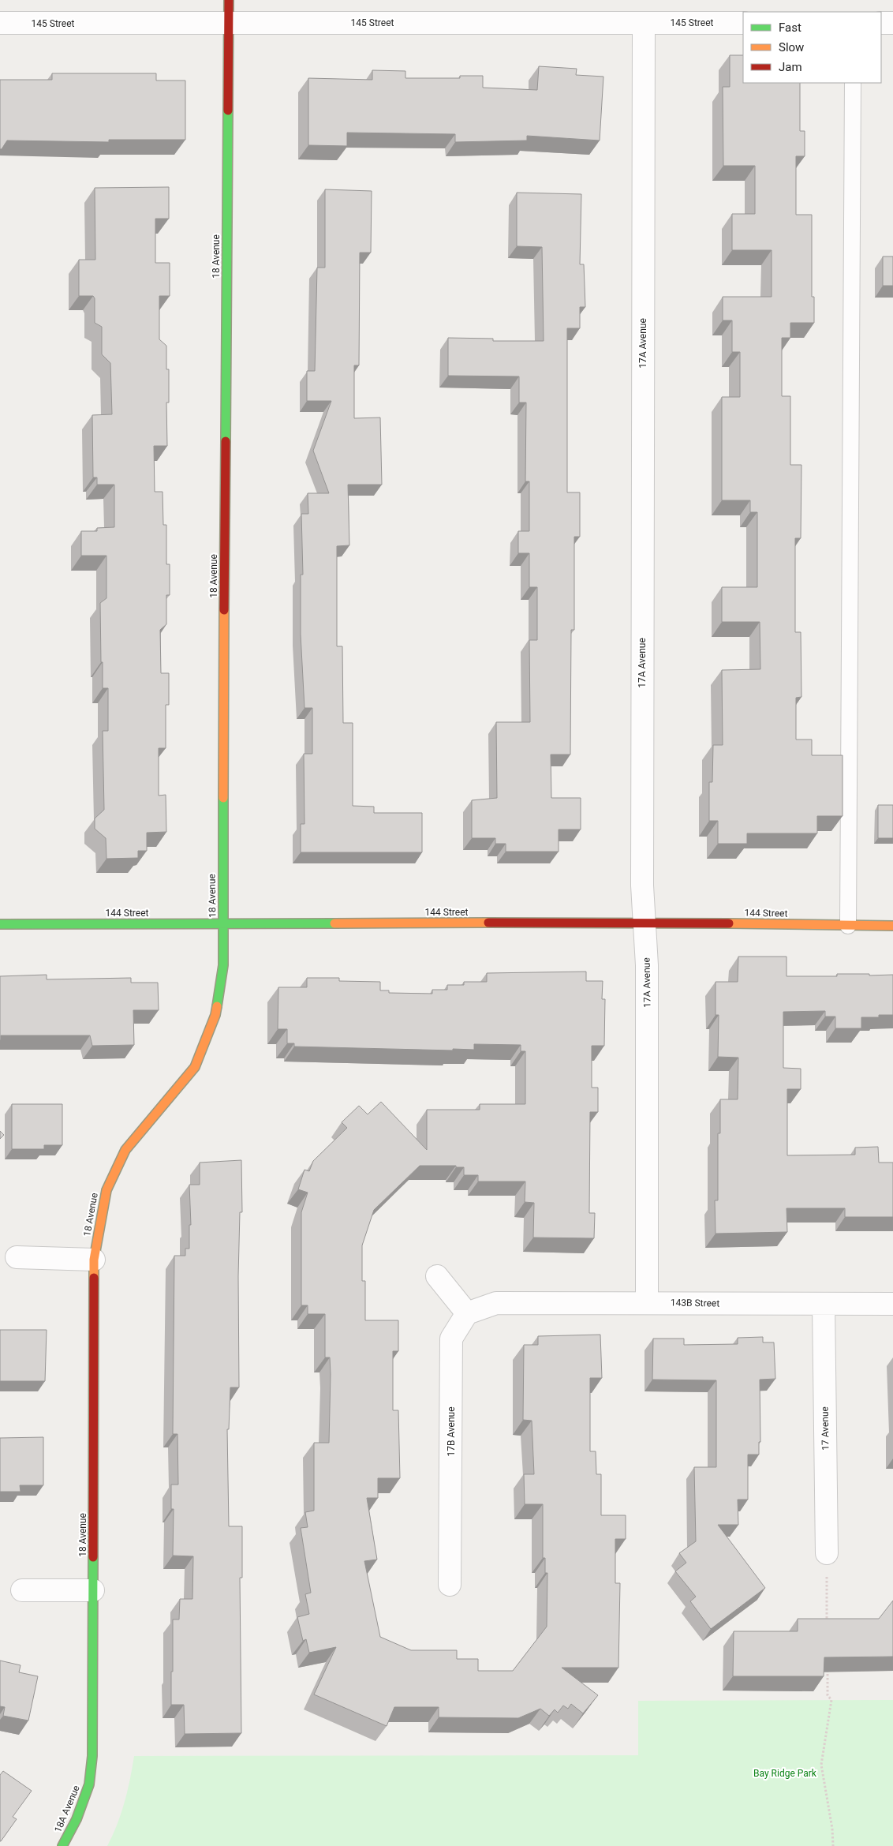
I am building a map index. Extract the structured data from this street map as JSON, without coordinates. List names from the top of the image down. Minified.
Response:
{"streets":{"street":["145 Street","18 Avenue","17A Avenue","144 Street","143B Street","17 Avenue","17B Avenue","18A Avenue"]},"crossings":[["145 Street","18 Avenue"],["145 Street","17A Avenue"],["18 Avenue","144 Street"],["18 Avenue","18A Avenue"],["17A Avenue","144 Street"],["17A Avenue","143B Street"],["143B Street","17 Avenue"],["143B Street","17B Avenue"]],"parks":["Bay Ridge Park"],"legend":["Fast","Slow","Jam"]}
